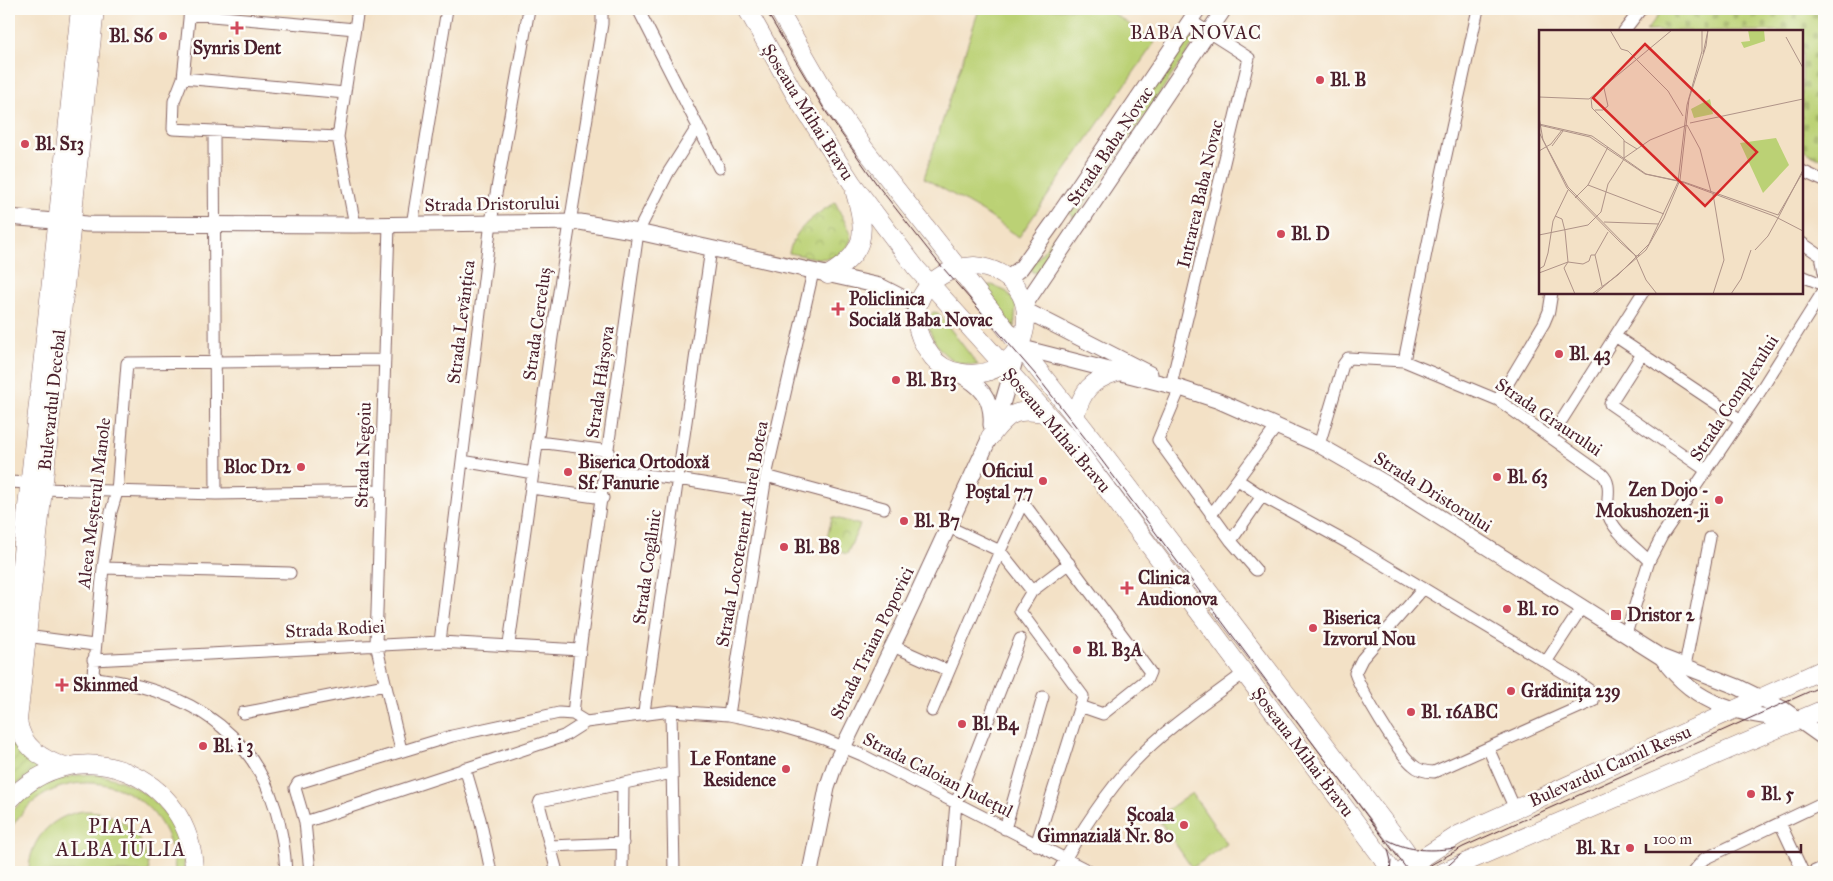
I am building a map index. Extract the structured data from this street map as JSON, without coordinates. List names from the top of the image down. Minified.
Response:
{"streets":{"main road":["Șoseaua Mihai Bravu","Bulevardul Decebal","Bulevardul Camil Ressu"],"street":["Strada Baba Novac","Intrarea Baba Novac","Strada Dristorului","Strada Levănțica","Strada Cerceluș","Strada Hârșova","Strada Complexului","Strada Graurului","Strada Negoiu","Aleea Meșterul Manole","Strada Locotenent Aurel Botea","Strada Cogâlnic","Strada Rodiei","Strada Traian Popovici","Strada Caloian Județul"]},"crossings":[["Șoseaua Mihai Bravu","Strada Dristorului"],["Șoseaua Mihai Bravu","Strada Traian Popovici"],["Șoseaua Mihai Bravu","Bulevardul Camil Ressu"],["Strada Baba Novac","Intrarea Baba Novac"],["Strada Baba Novac","Strada Dristorului"],["Intrarea Baba Novac","Strada Dristorului"],["Strada Dristorului","Strada Levănțica"],["Strada Dristorului","Strada Cerceluș"],["Strada Dristorului","Strada Hârșova"],["Strada Dristorului","Strada Complexului"],["Strada Dristorului","Bulevardul Decebal"],["Strada Dristorului","Strada Graurului"],["Strada Dristorului","Strada Negoiu"],["Strada Dristorului","Strada Locotenent Aurel Botea"],["Strada Dristorului","Strada Cogâlnic"],["Strada Dristorului","Bulevardul Camil Ressu"],["Strada Levănțica","Strada Rodiei"],["Strada Cerceluș","Strada Rodiei"],["Strada Hârșova","Strada Rodiei"],["Strada Complexului","Strada Graurului"],["Strada Negoiu","Aleea Meșterul Manole"],["Strada Negoiu","Strada Rodiei"],["Aleea Meșterul Manole","Strada Rodiei"],["Strada Locotenent Aurel Botea","Strada Caloian Județul"],["Strada Cogâlnic","Strada Caloian Județul"],["Strada Traian Popovici","Strada Caloian Județul"]],"districts":["BABA NOVAC","PIAȚA ALBA IULIA"],"places":{"health":["Synris Dent","Policlinica Socială Baba Novac","Clinica Audionova","Skinmed"],"other":["Bl. S6","Bl. B","Bl. S13","Bl. D","Bl. 43","Bl. B13","Bloc D12","Biserica Ortodoxă Sf. Fanurie","Bl. 63","Oficiul Poștal 77","Zen Dojo - Mokushozen-ji","Bl. B7","Bl. B8","Bl. 10","Biserica Izvorul Nou","Bl. B3A","Grădinița 239","Bl. 16ABC","Bl. B4","Bl. i 3","Le Fontane Residence","Bl. 5","Școala Gimnazială Nr. 80","Bl. R1"],"transit":["Dristor 2"]},"scale_bar":"100 m"}
